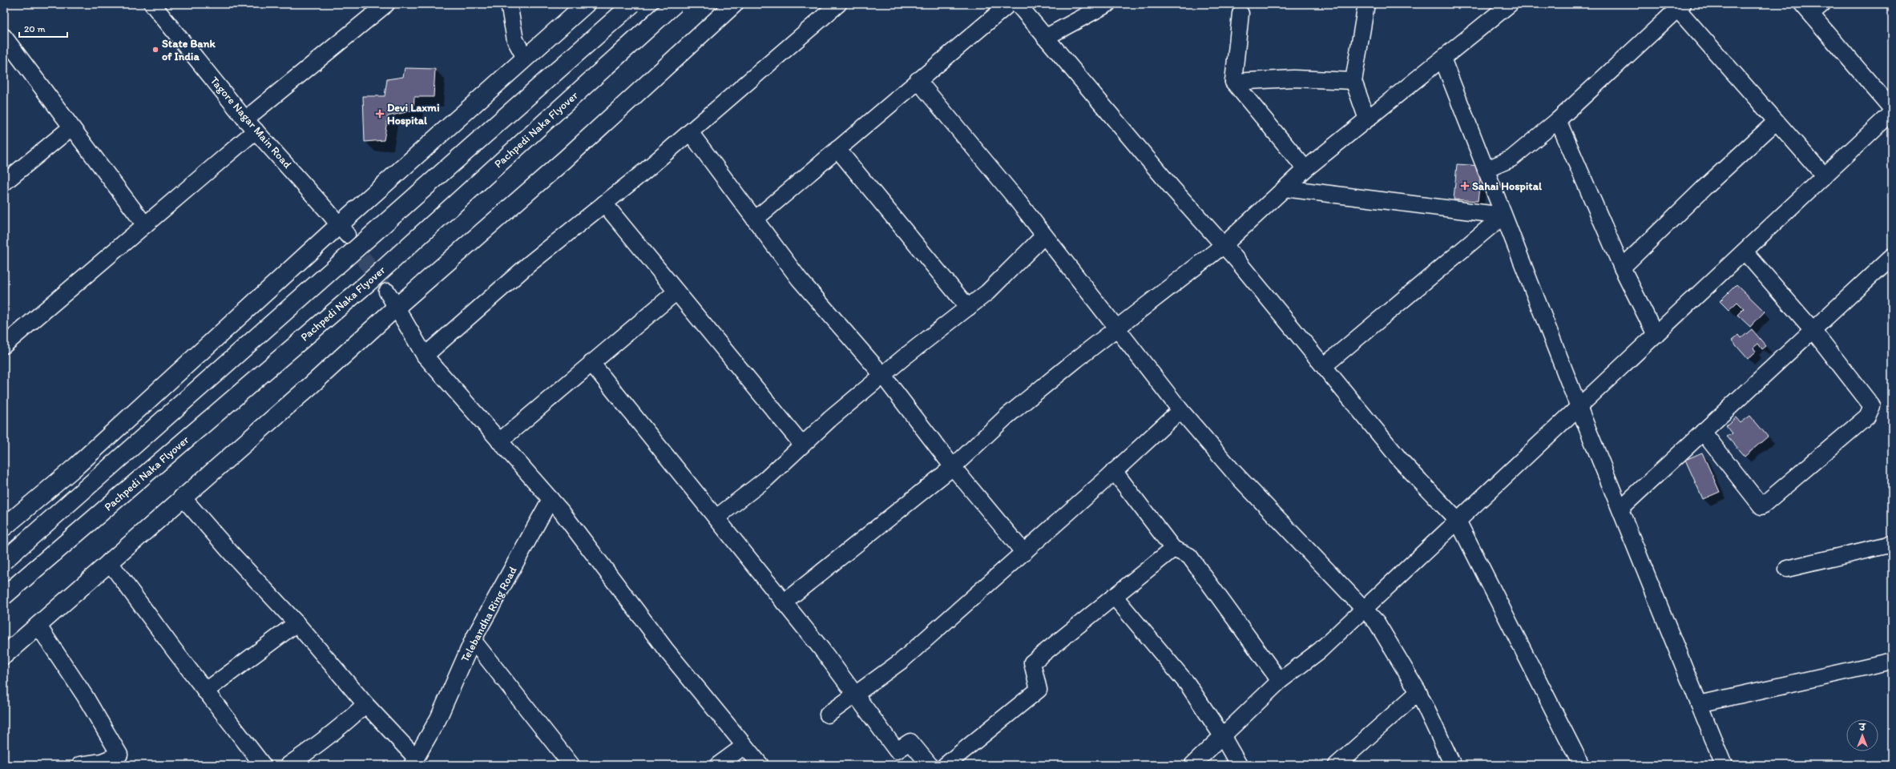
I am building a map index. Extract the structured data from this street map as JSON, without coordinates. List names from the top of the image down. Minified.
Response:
{"streets":{"main road":["Pachpedi Naka Flyover"],"street":["Tagore Nagar Main Road","Telebandha Ring Road"]},"places":{"other":["State Bank of India"],"health":["Devi Laxmi Hospital","Sahai Hospital"]},"scale_bar":"20 m","north":"top"}
